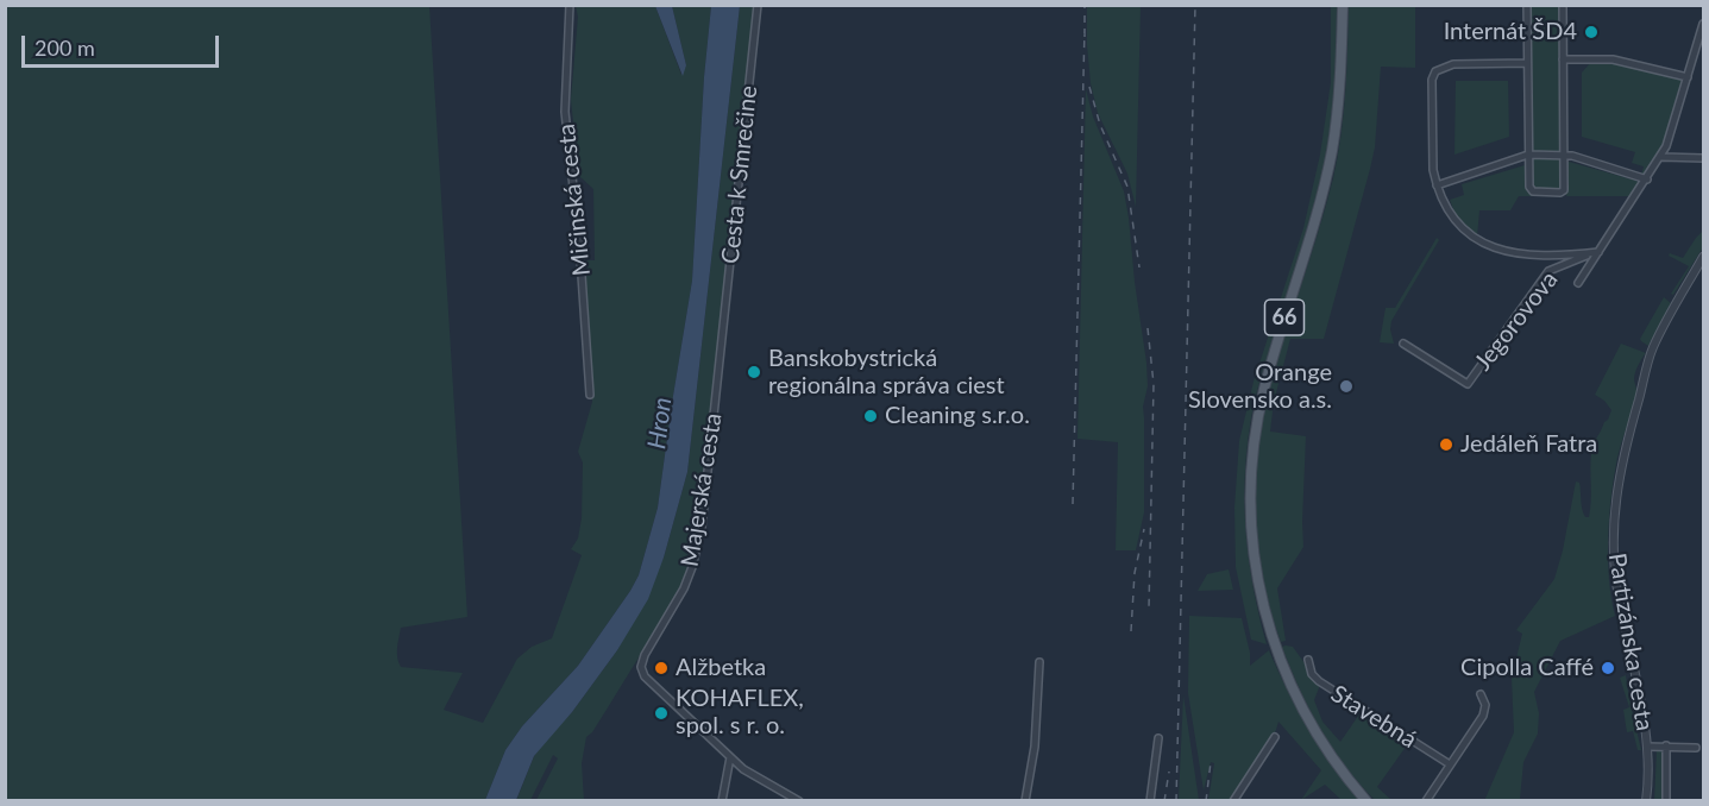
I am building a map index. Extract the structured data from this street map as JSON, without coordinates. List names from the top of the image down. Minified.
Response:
{"streets":{"main road":["66"],"street":["Cesta k Smrečine","Mičinská cesta","Jegorovova","Majerská cesta","Partizánska cesta","Stavebná"]},"crossings":[["Cesta k Smrečine","Majerská cesta"]],"water":["Hron"],"places":["Internát ŠD4","Banskobystrická regionálna správa ciest","Orange Slovensko a.s.","Cleaning s.r.o.","Jedáleň Fatra","Alžbetka","Cipolla Caffé","KOHAFLEX, spol. s r. o."],"scale_bar":"200 m"}
